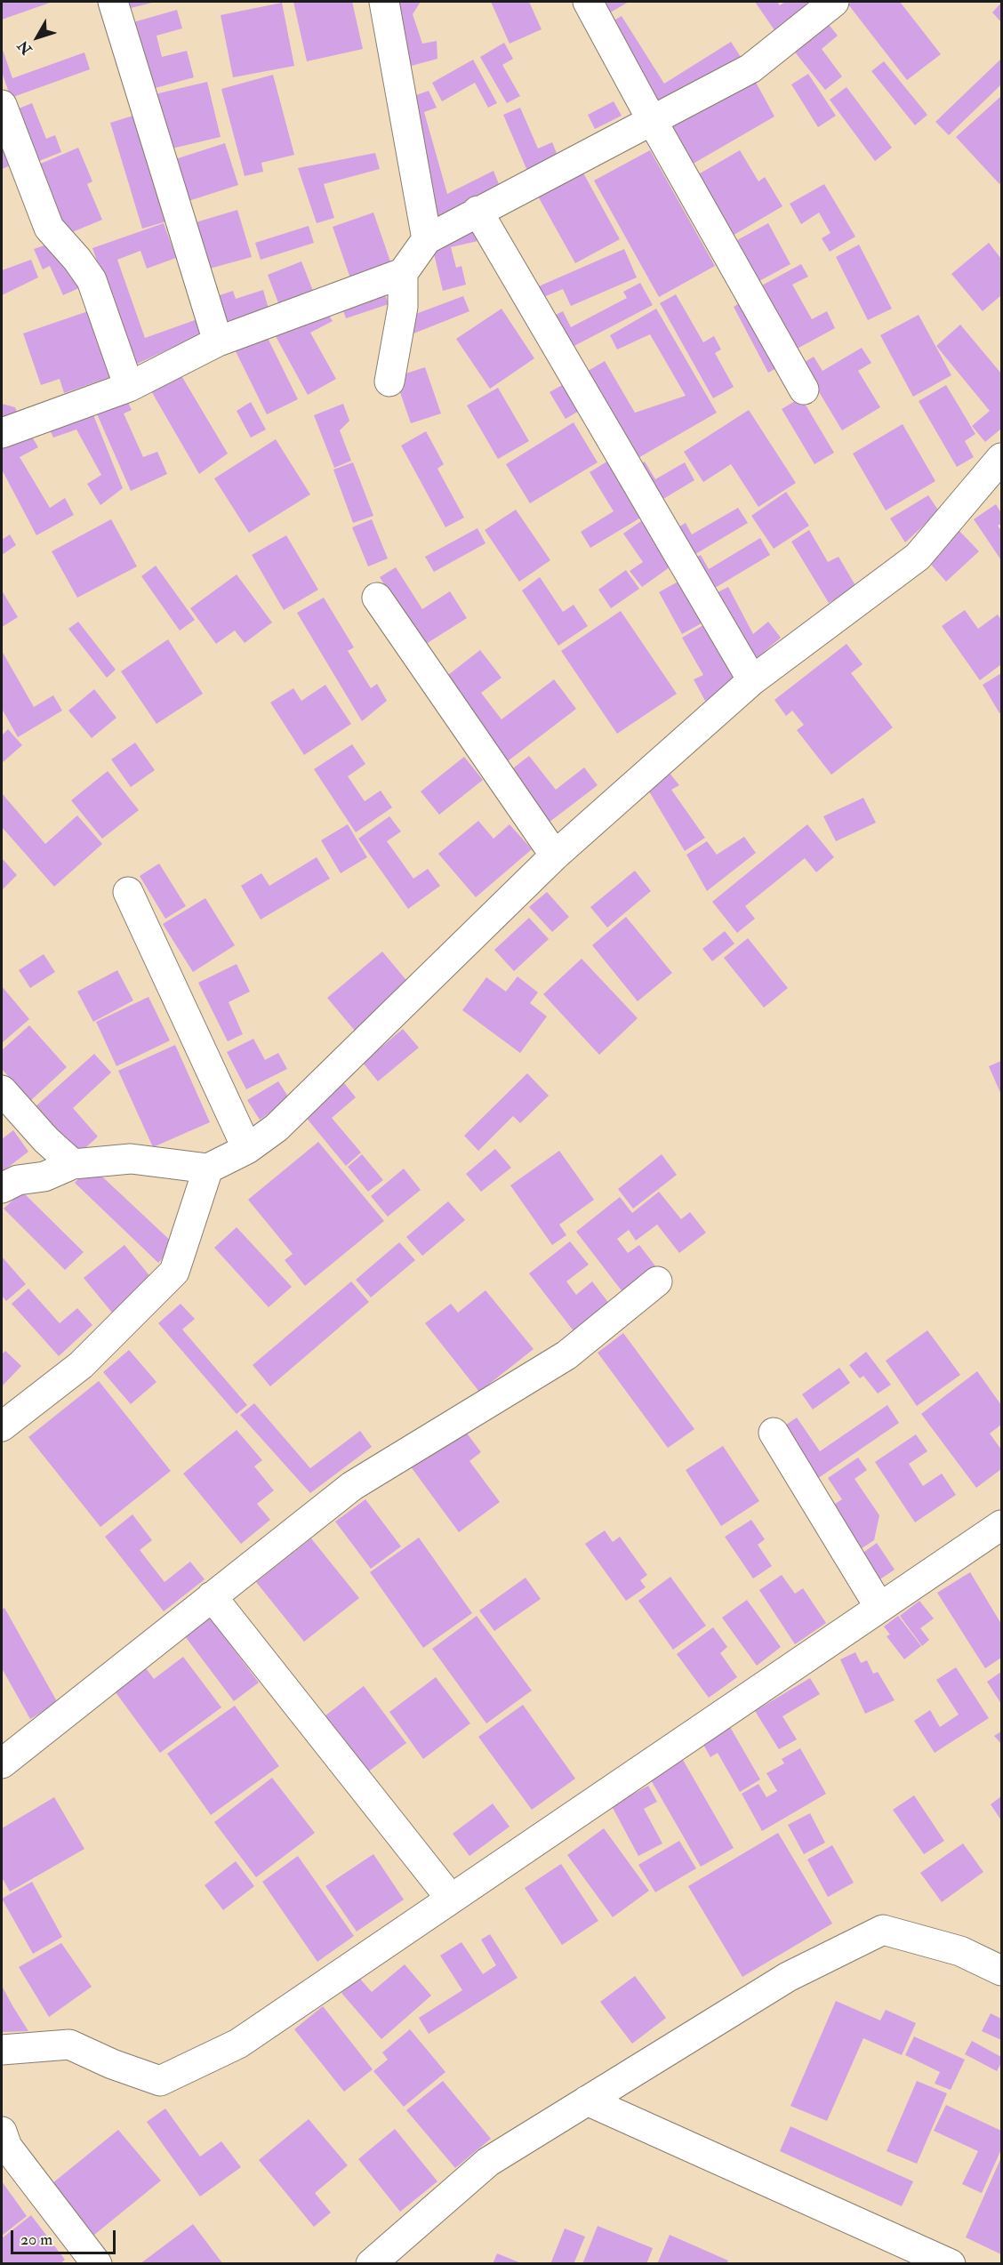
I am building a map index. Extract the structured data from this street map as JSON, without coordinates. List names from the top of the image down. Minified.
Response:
{"scale_bar":"20 m","north":"bottom left"}
